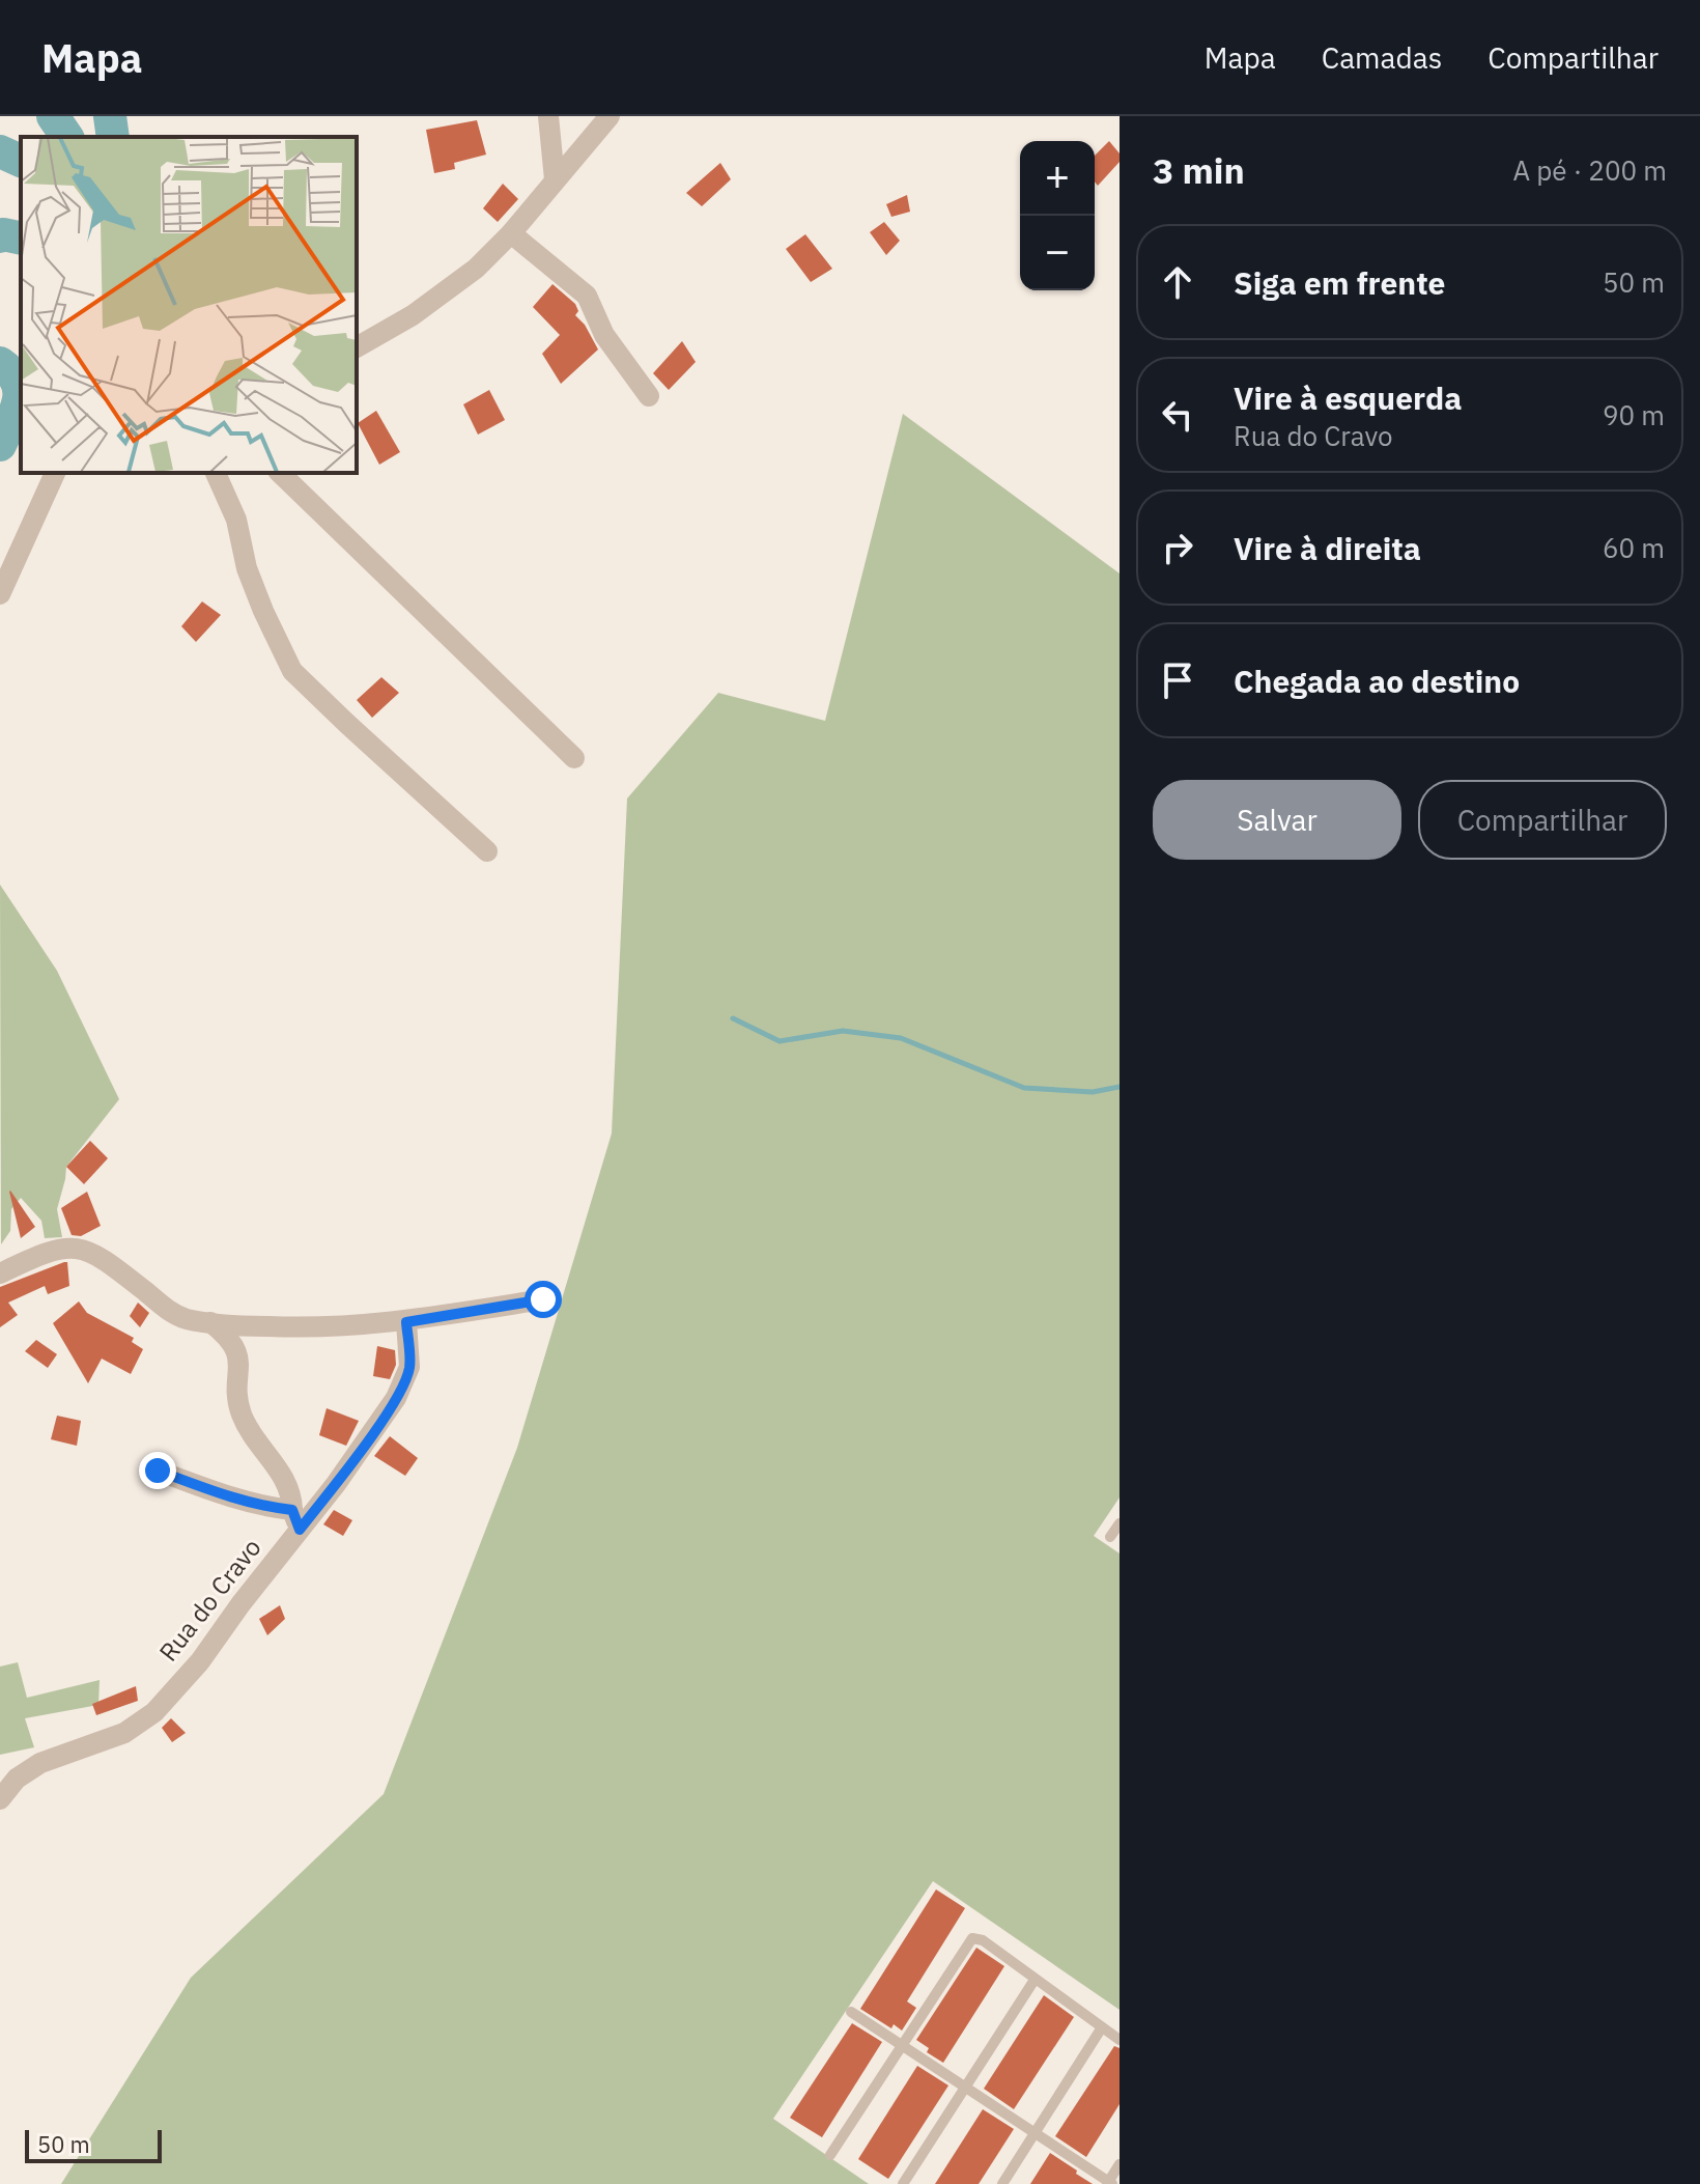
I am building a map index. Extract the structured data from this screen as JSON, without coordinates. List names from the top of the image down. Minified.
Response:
{"streets":{"street":["Rua do Cravo"]},"scale_bar":"50 m","page":{"header":"Mapa","nav":["Mapa","Camadas","Compartilhar"],"heading":["3 min","A pé · 200 m"],"map_buttons":["+","−"],"list":[["Siga em frente","50 m"],["Vire à esquerda","Rua do Cravo","90 m"],["Vire à direita","60 m"],"Chegada ao destino"],"buttons":["Salvar","Compartilhar"],"scale":"50 m"}}
